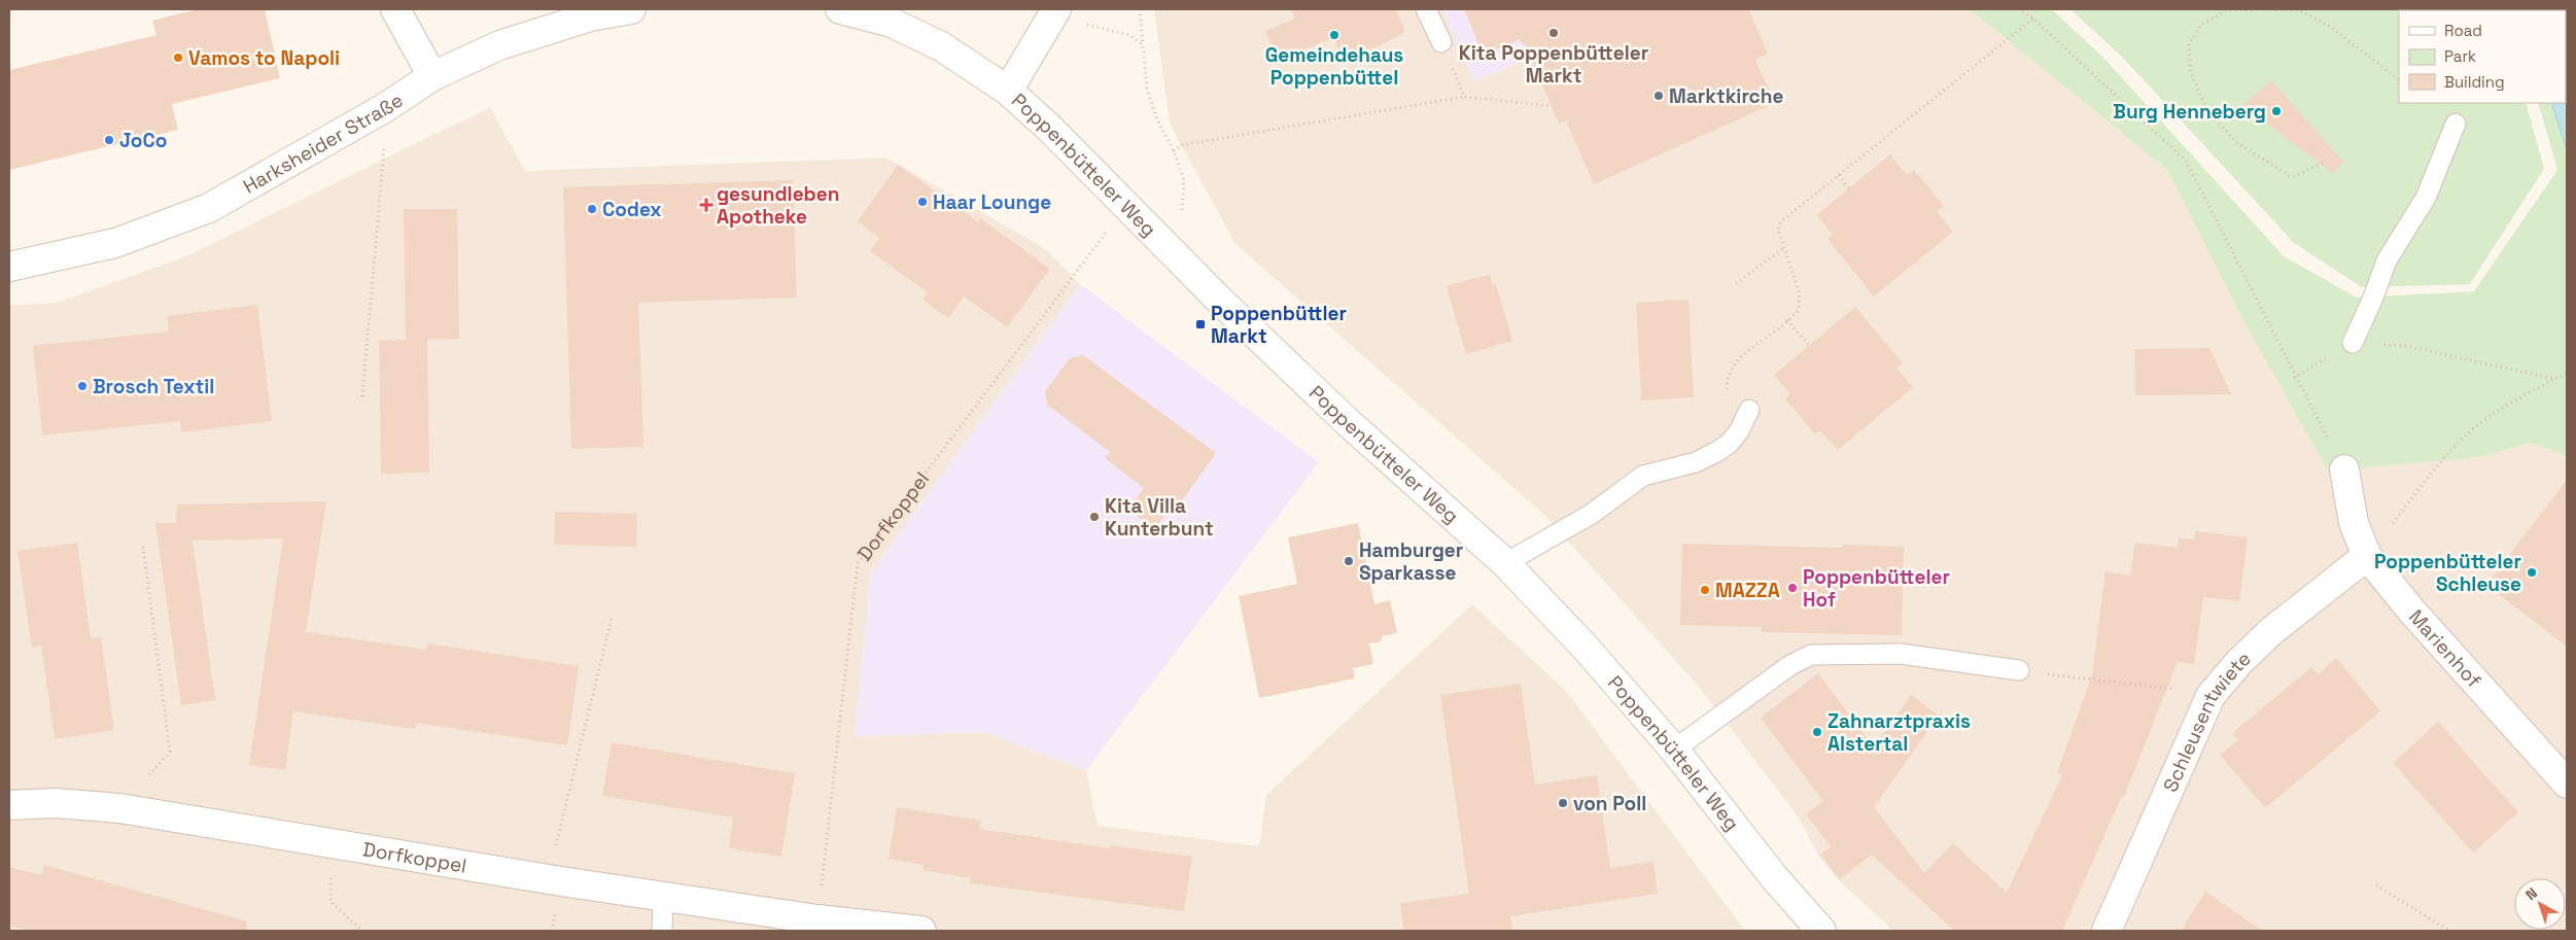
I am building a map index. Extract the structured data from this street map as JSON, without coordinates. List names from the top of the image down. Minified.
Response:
{"streets":{"main road":["Harksheider Straße","Poppenbütteler Weg","Dorfkoppel","Marienhof","Schleusentwiete"]},"crossings":[["Poppenbütteler Weg","Dorfkoppel"],["Marienhof","Schleusentwiete"]],"places":{"other":["Kita Poppenbütteler Markt","Gemeindehaus Poppenbüttel","Vamos to Napoli","Marktkirche","Burg Henneberg","JoCo","Haar Lounge","Codex","Brosch Textil","Kita Villa Kunterbunt","Hamburger Sparkasse","Poppenbütteler Schleuse","Poppenbütteler Hof","MAZZA","Zahnarztpraxis Alstertal","von Poll"],"health":["gesundleben Apotheke"],"transit":["Poppenbüttler Markt"]},"legend":["Road","Park","Building"],"north":"top left"}
